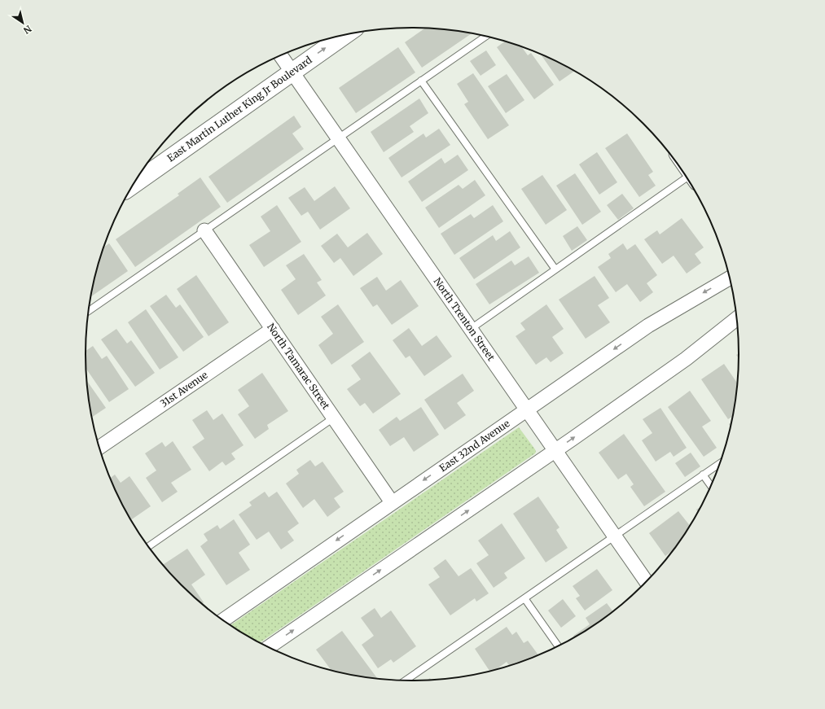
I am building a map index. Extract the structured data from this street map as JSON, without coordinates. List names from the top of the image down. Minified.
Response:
{"streets":{"main road":["East Martin Luther King Jr Boulevard"],"street":["North Trenton Street","North Tamarac Street","31st Avenue","East 32nd Avenue"]},"crossings":[["East Martin Luther King Jr Boulevard","North Trenton Street"],["North Trenton Street","East 32nd Avenue"],["North Tamarac Street","31st Avenue"],["North Tamarac Street","East 32nd Avenue"]],"north":"bottom right"}
